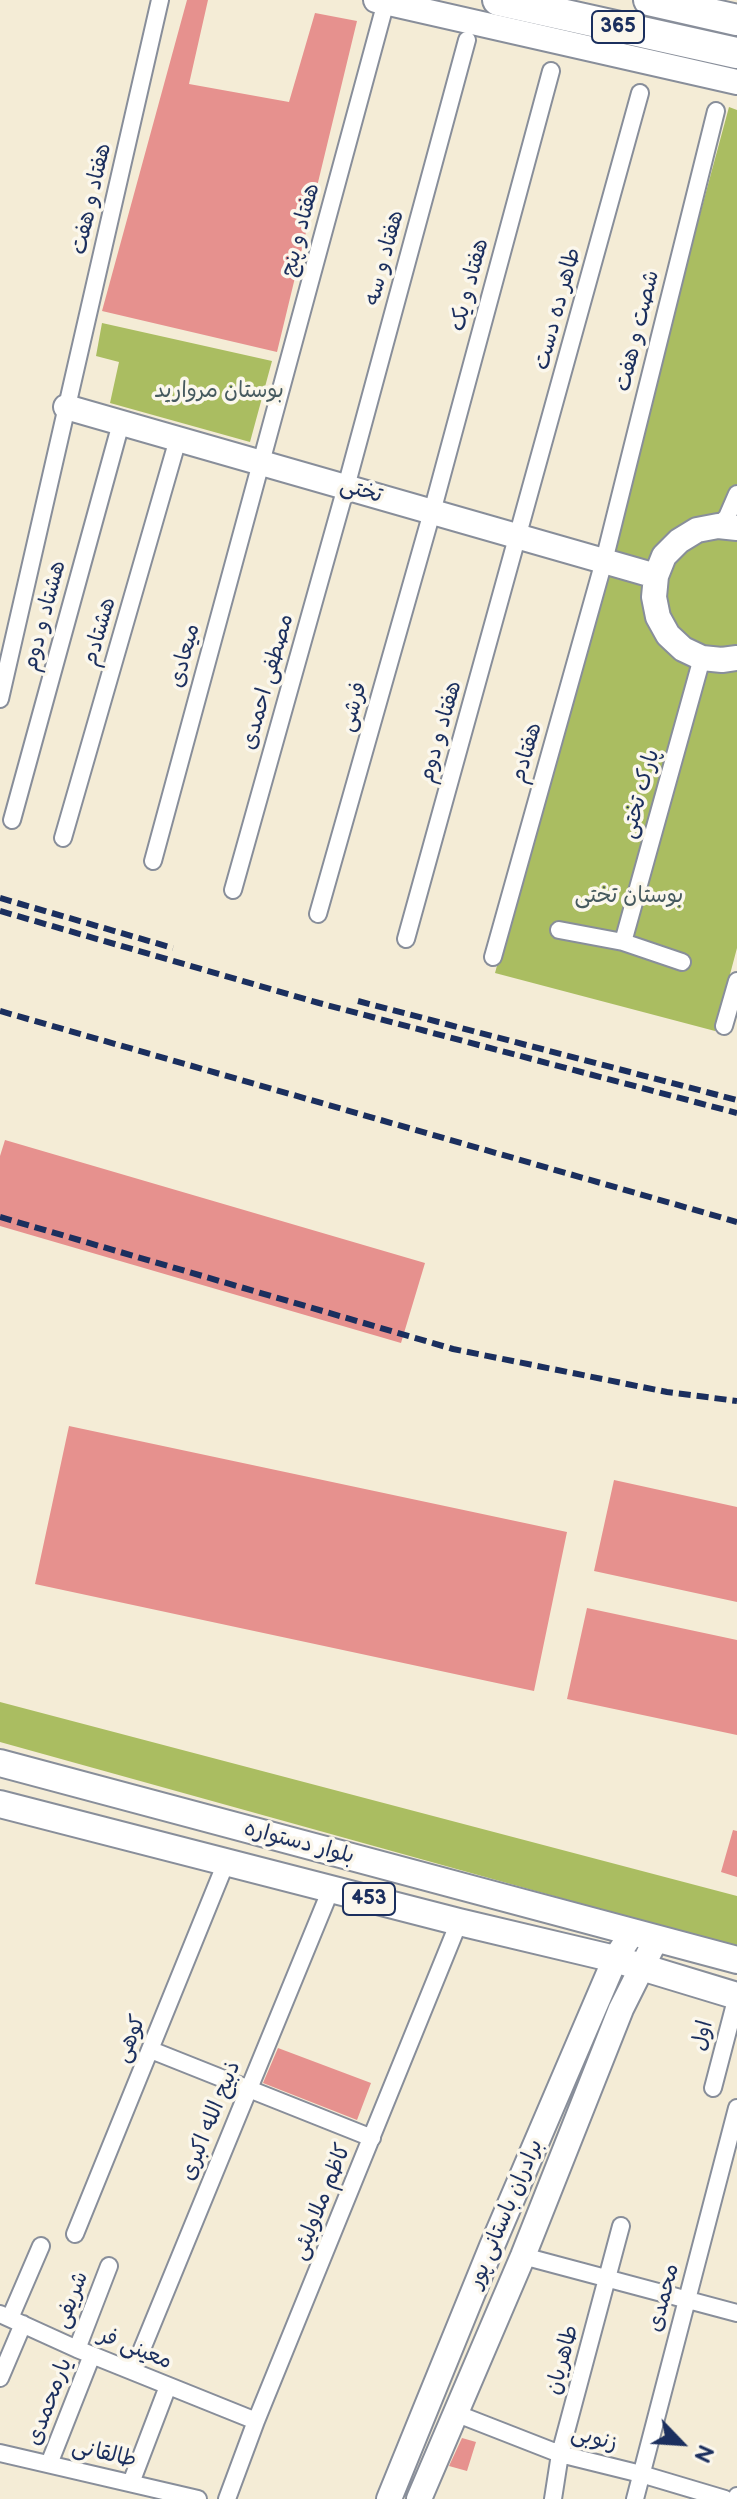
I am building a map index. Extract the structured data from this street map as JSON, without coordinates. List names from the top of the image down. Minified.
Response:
{"streets":{"highway":["365"],"main road":["بلوار دستواره","453"],"street":["هفتاد و هفت","هفتاد و پنج","هفتاد و سه","هفتاد و یک","طاهر ده دست","شصت و هفت","تختی","هشتاد و دوم","هشتادم","میعادی","مصطفی احمدی","فرشی","هفتاد و دوم","هفتادم","پارک تختی","اول","کوهی","ذبیح الله اکبری","کاظم ملاولیئی","برادران باستانی پور","محمدی","شریفی","معینی فر","طاهریان","یارمحمدی","زنوبی","طالقانی"]},"crossings":[["هفتاد و هفت","تختی"],["هفتاد و پنج","تختی"],["هفتاد و پنج","میعادی"],["هفتاد و سه","تختی"],["هفتاد و سه","مصطفی احمدی"],["هفتاد و یک","تختی"],["هفتاد و یک","فرشی"],["طاهر ده دست","تختی"],["طاهر ده دست","هفتاد و دوم"],["شصت و هفت","تختی"],["شصت و هفت","هفتادم"],["تختی","هشتاد و دوم"],["تختی","هشتادم"],["تختی","میعادی"],["تختی","مصطفی احمدی"],["تختی","فرشی"],["تختی","هفتاد و دوم"],["تختی","هفتادم"],["بلوار دستواره","اول"],["بلوار دستواره","کوهی"],["بلوار دستواره","ذبیح الله اکبری"],["بلوار دستواره","کاظم ملاولیئی"],["بلوار دستواره","برادران باستانی پور"],["ذبیح الله اکبری","معینی فر"],["کاظم ملاولیئی","معینی فر"],["برادران باستانی پور","زنوبی"],["محمدی","زنوبی"],["شریفی","معینی فر"],["شریفی","یارمحمدی"],["معینی فر","یارمحمدی"],["طاهریان","زنوبی"],["یارمحمدی","طالقانی"]],"parks":["بوستان مروارید","بوستان تختی"],"north":"bottom right"}
